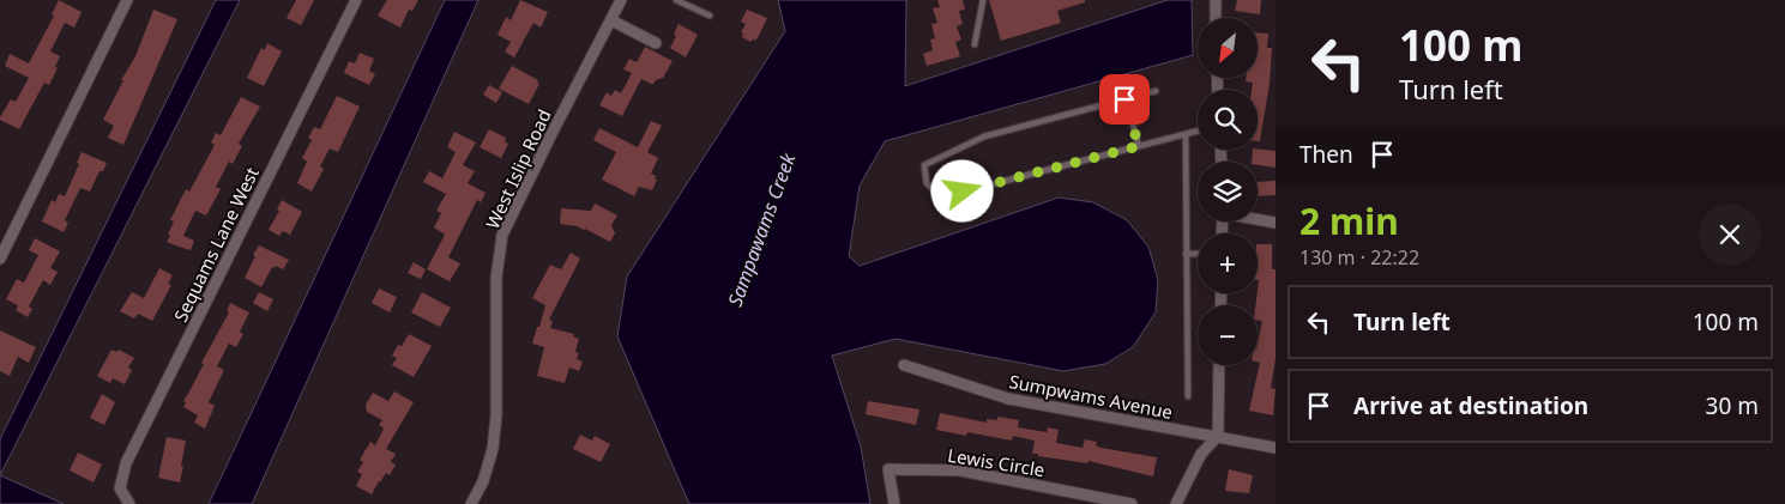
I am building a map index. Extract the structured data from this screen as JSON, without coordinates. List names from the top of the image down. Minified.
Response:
{"streets":{"street":["West Islip Road","Sequams Lane West","Sumpwams Avenue","Lewis Circle"]},"water":["Sampawams Creek"],"north":"bottom left","page":{"turn":["100 m","Turn left"],"map_buttons":["+","−"],"then":"Then","heading":["2 min","130 m · 22:22"],"list":[{"name":"Turn left","value":"100 m"},{"name":"Arrive at destination","value":"30 m"}]}}
